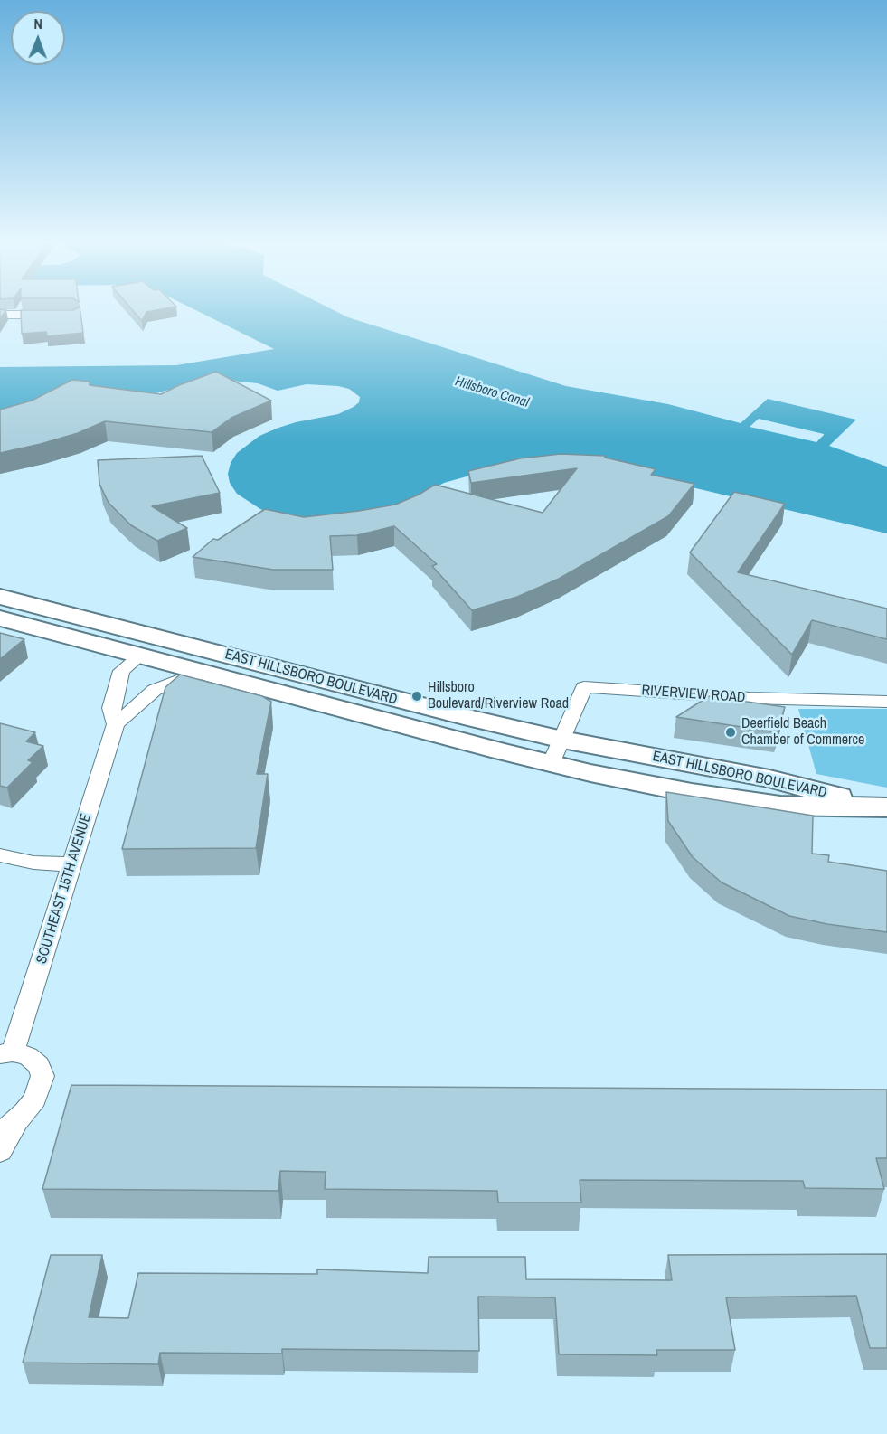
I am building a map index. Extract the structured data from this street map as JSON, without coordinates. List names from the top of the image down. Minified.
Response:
{"streets":{"main road":["EAST HILLSBORO BOULEVARD"],"street":["RIVERVIEW ROAD","SOUTHEAST 15TH AVENUE"]},"crossings":[["EAST HILLSBORO BOULEVARD","RIVERVIEW ROAD"],["EAST HILLSBORO BOULEVARD","SOUTHEAST 15TH AVENUE"]],"water":["Hillsboro Canal"],"places":["Hillsboro Boulevard/Riverview Road","Deerfield Beach Chamber of Commerce"],"north":"top"}
